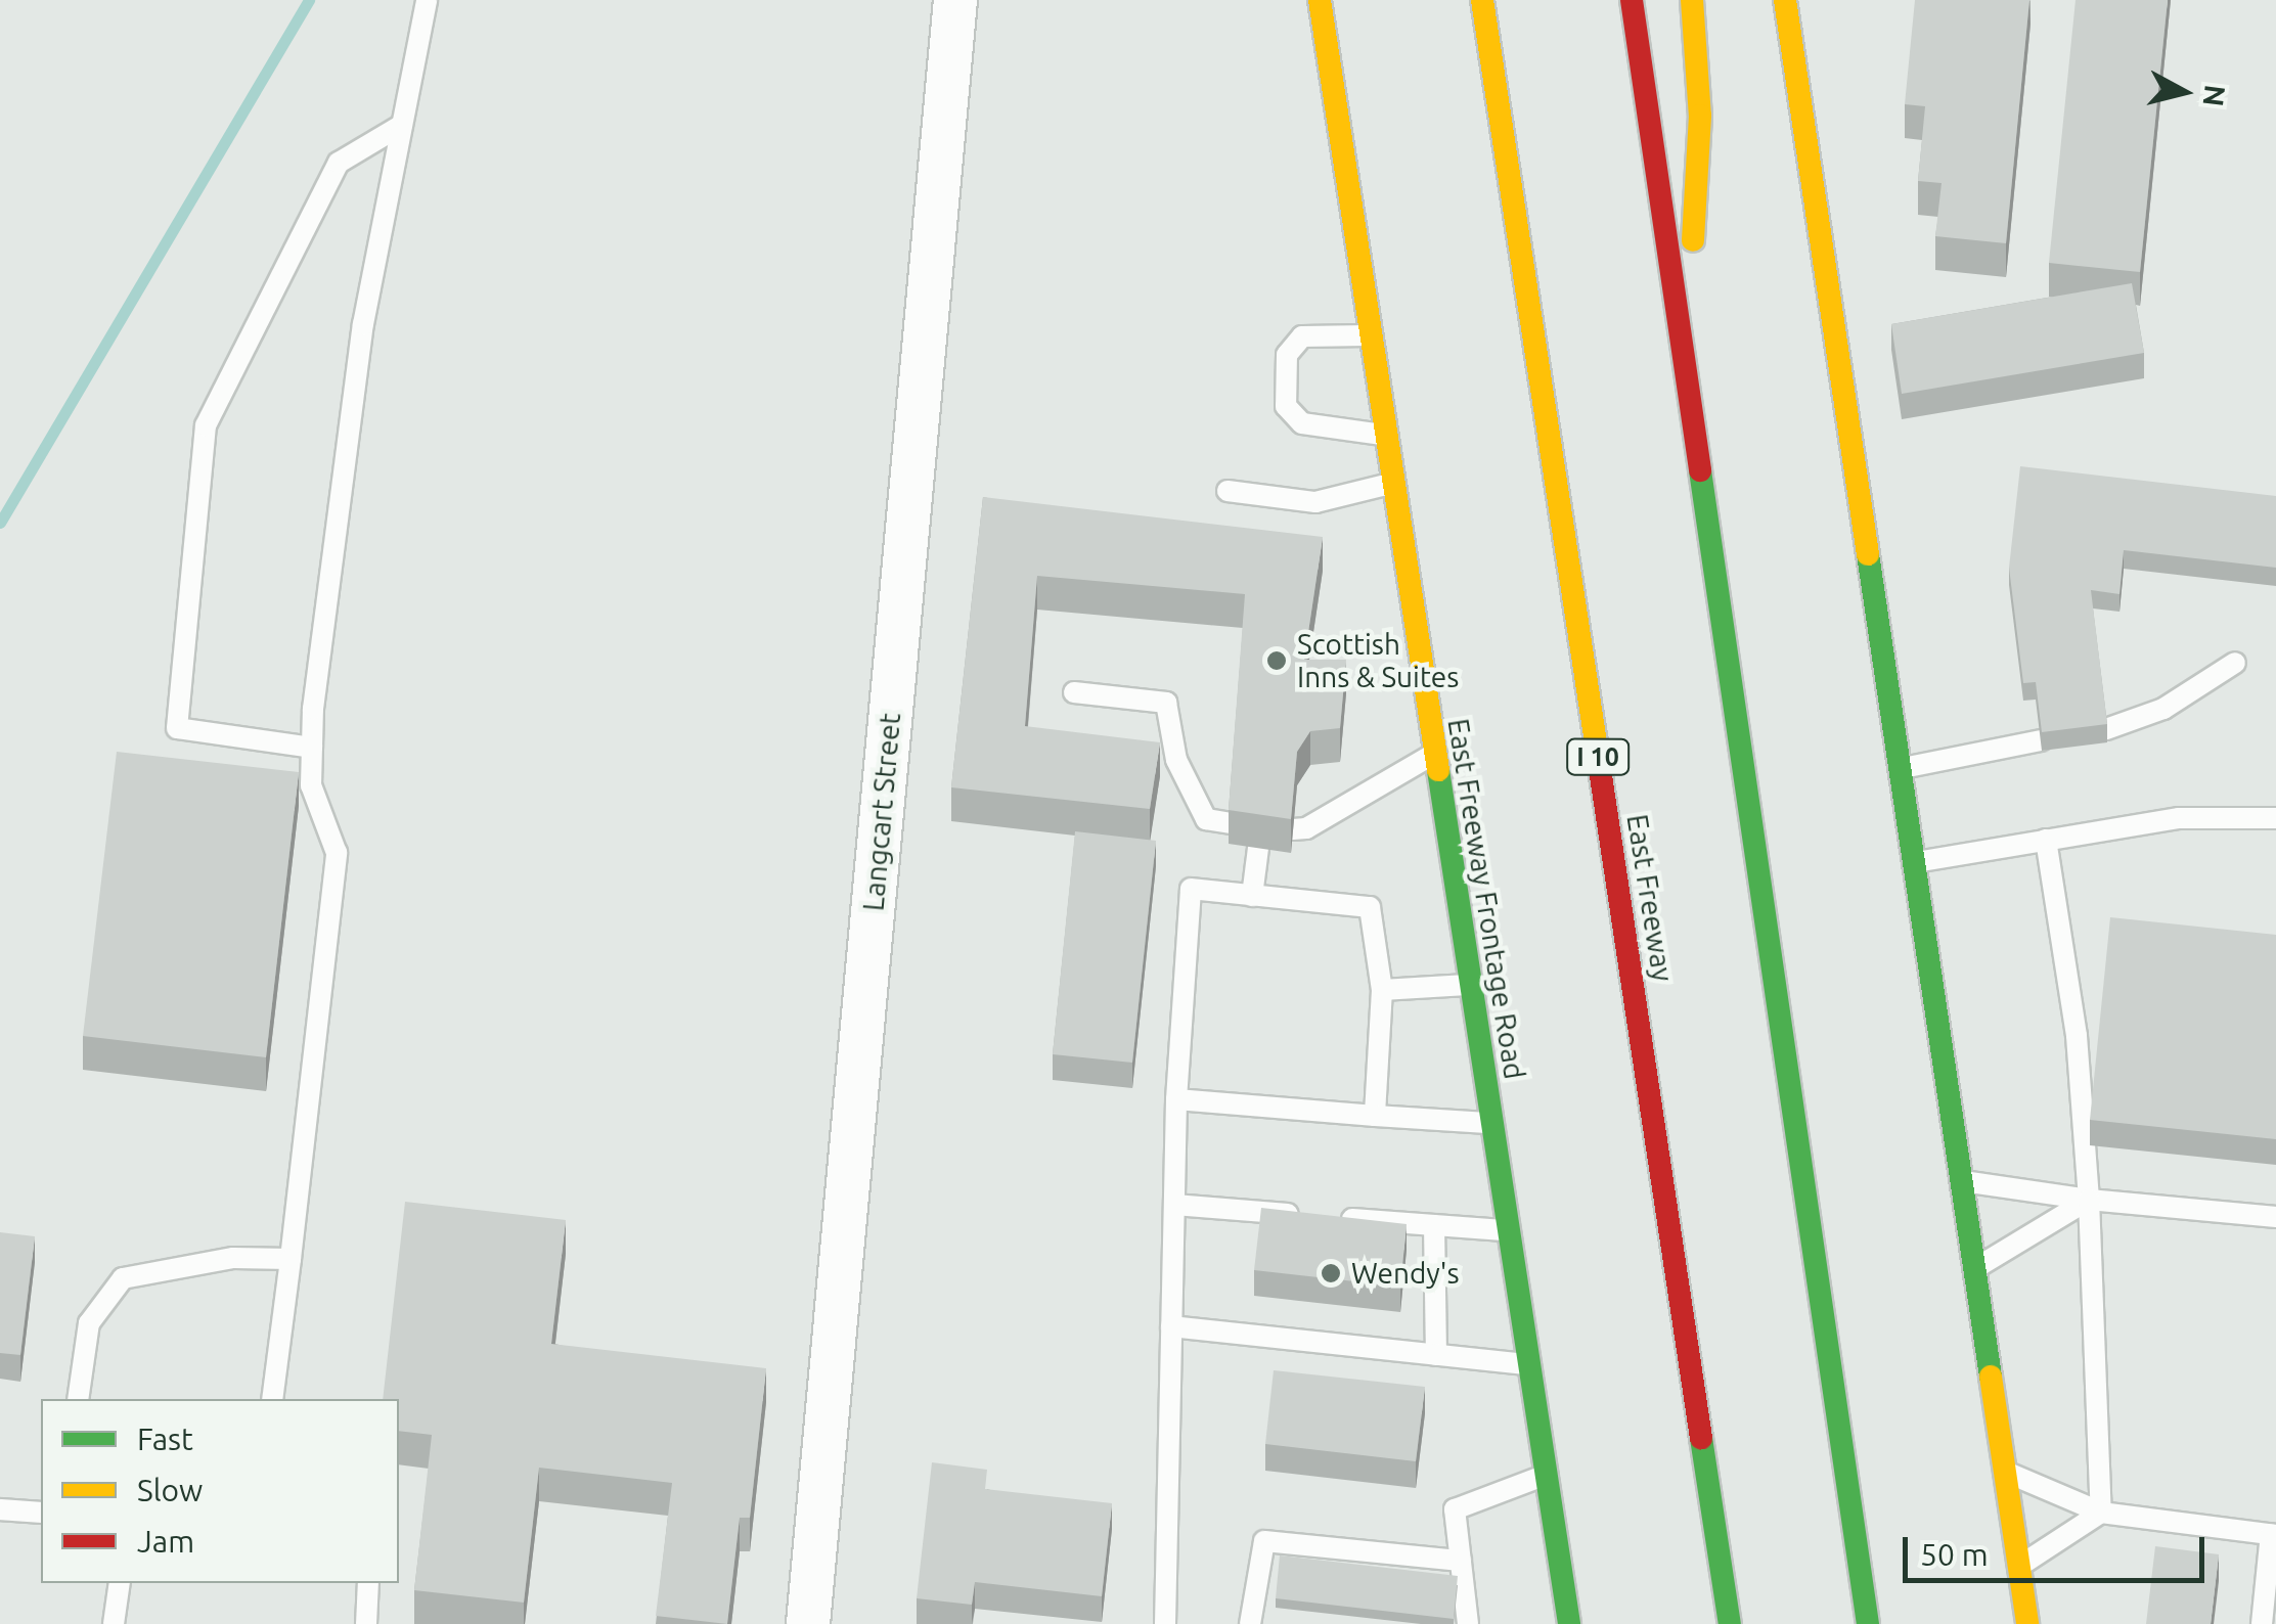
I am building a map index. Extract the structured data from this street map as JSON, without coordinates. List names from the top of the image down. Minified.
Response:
{"streets":{"main road":["I 10","East Freeway","East Freeway Frontage Road"],"street":["Langcart Street"]},"places":["Scottish Inns & Suites","Wendy's"],"legend":["Fast","Slow","Jam"],"scale_bar":"50 m","north":"right"}
